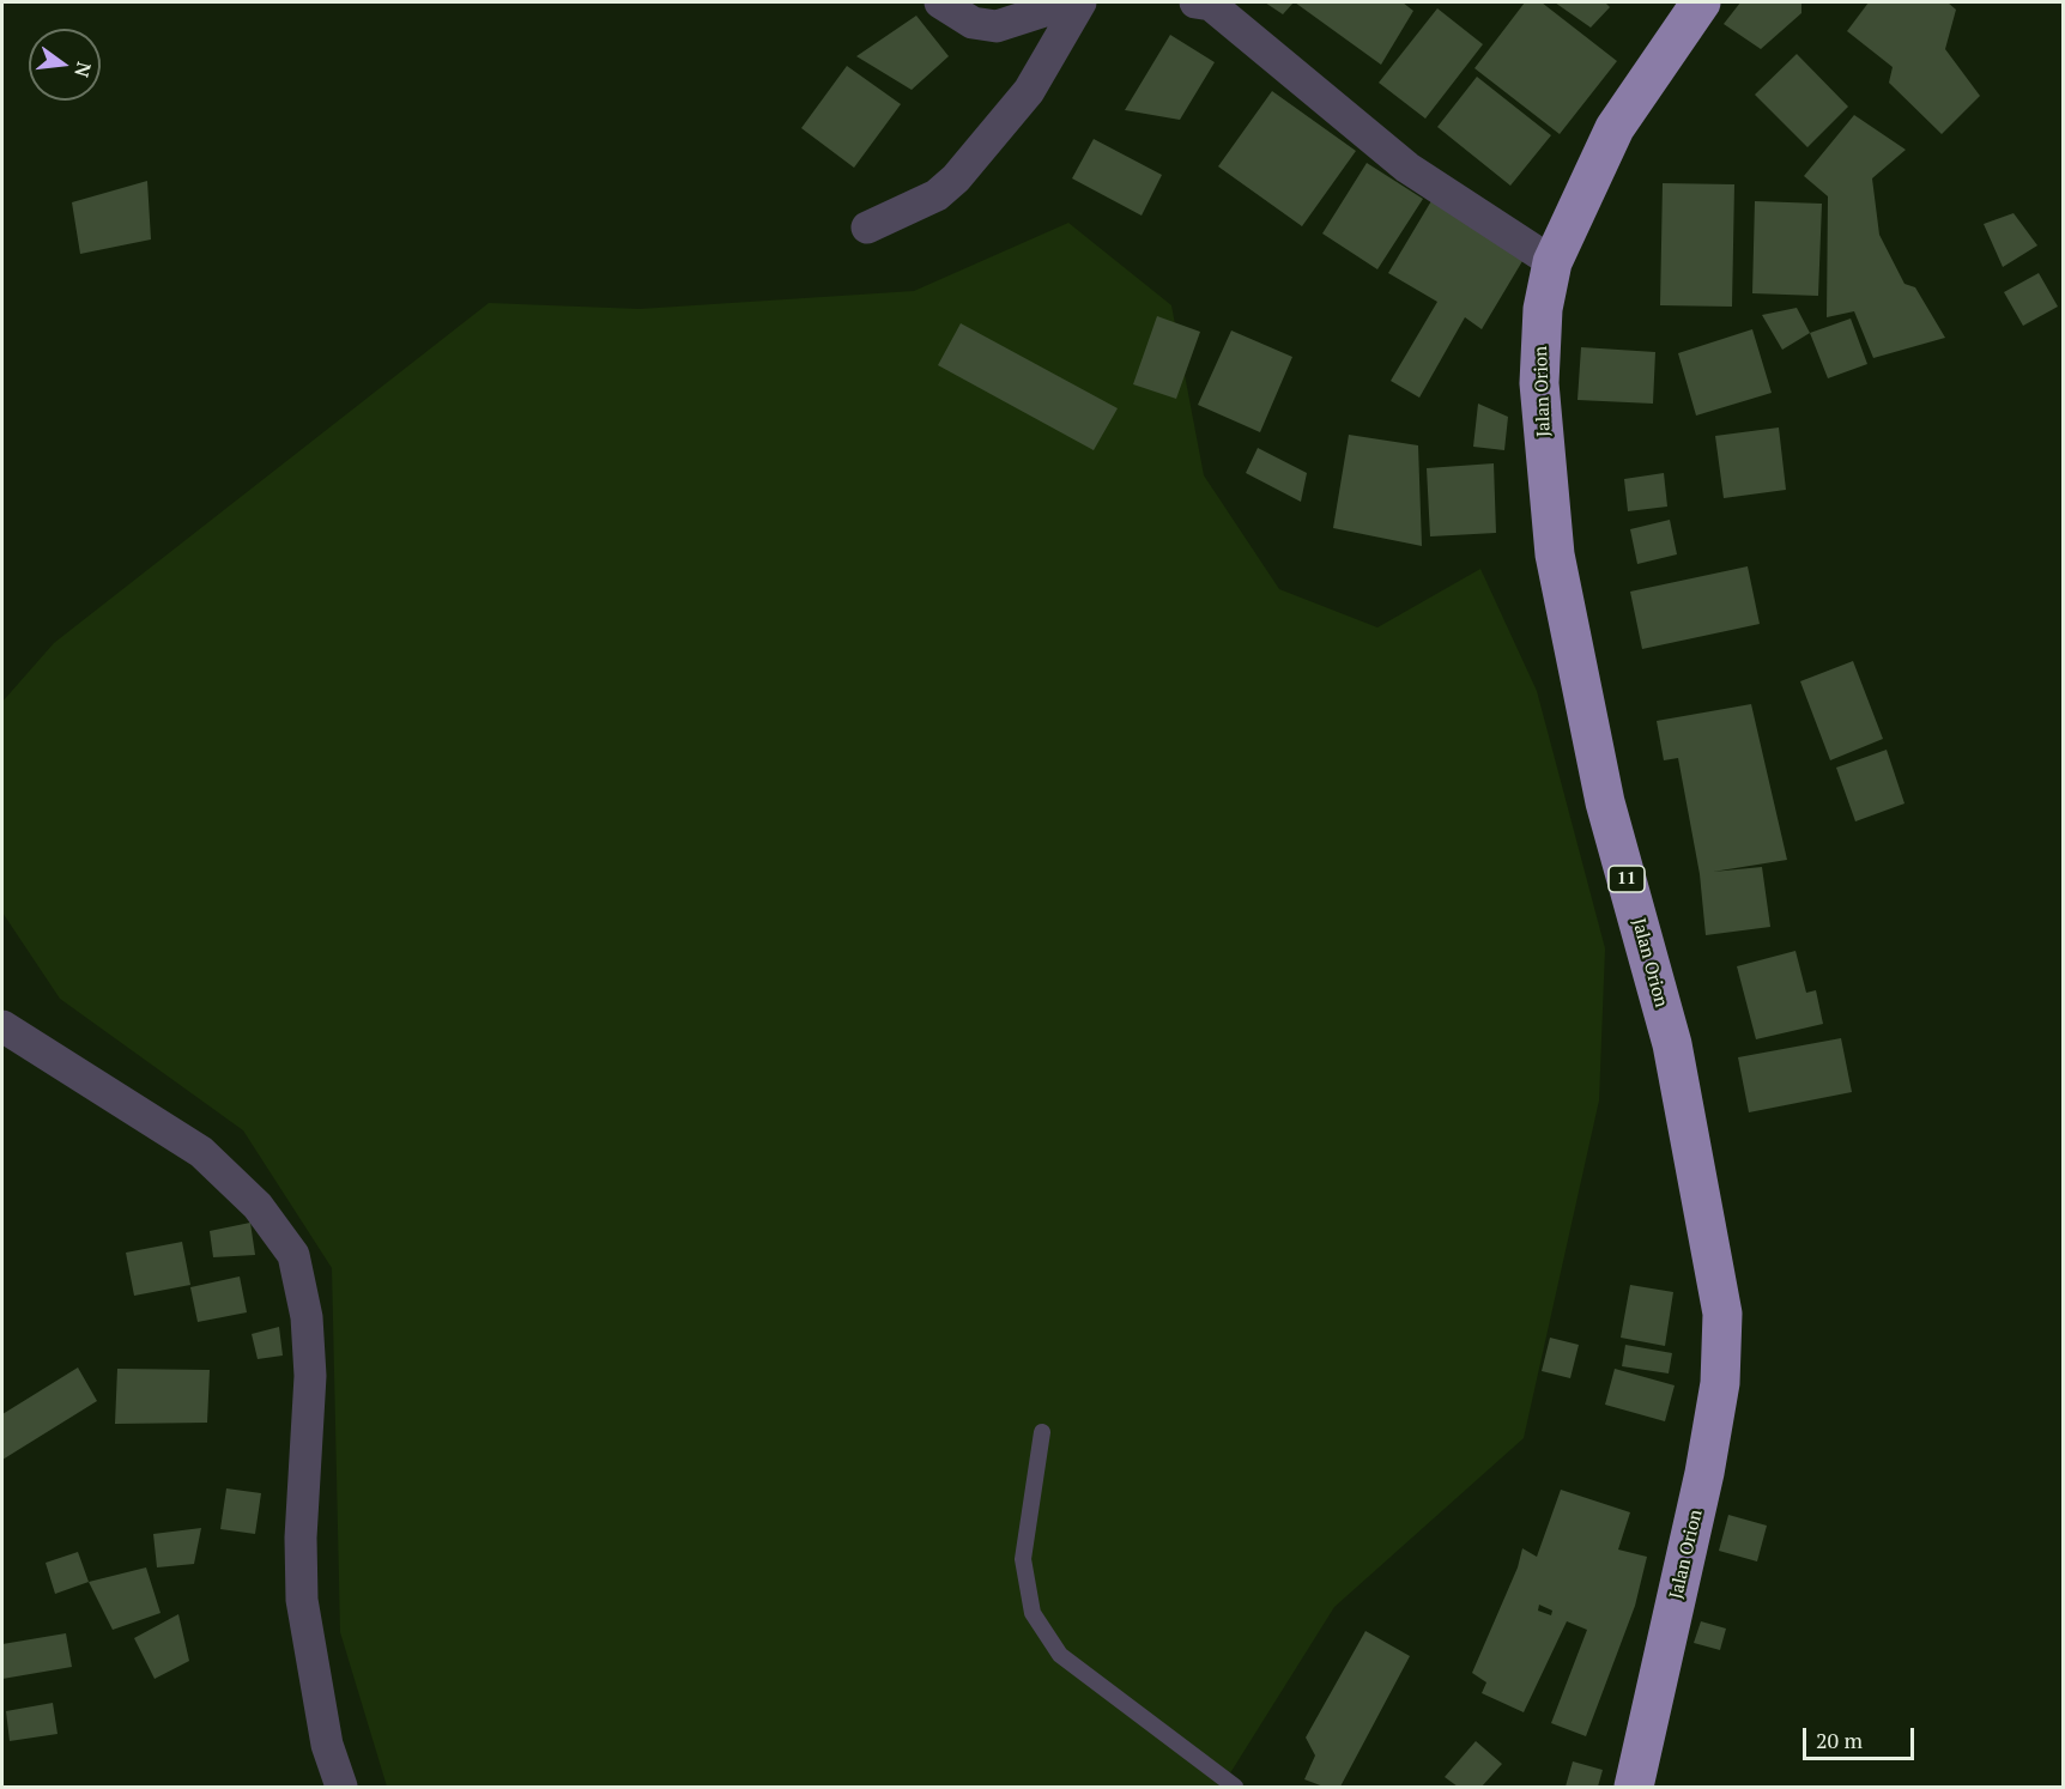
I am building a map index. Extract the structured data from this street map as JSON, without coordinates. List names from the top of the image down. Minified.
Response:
{"streets":{"highway":["Jalan Orion","11"]},"scale_bar":"20 m","north":"right"}
